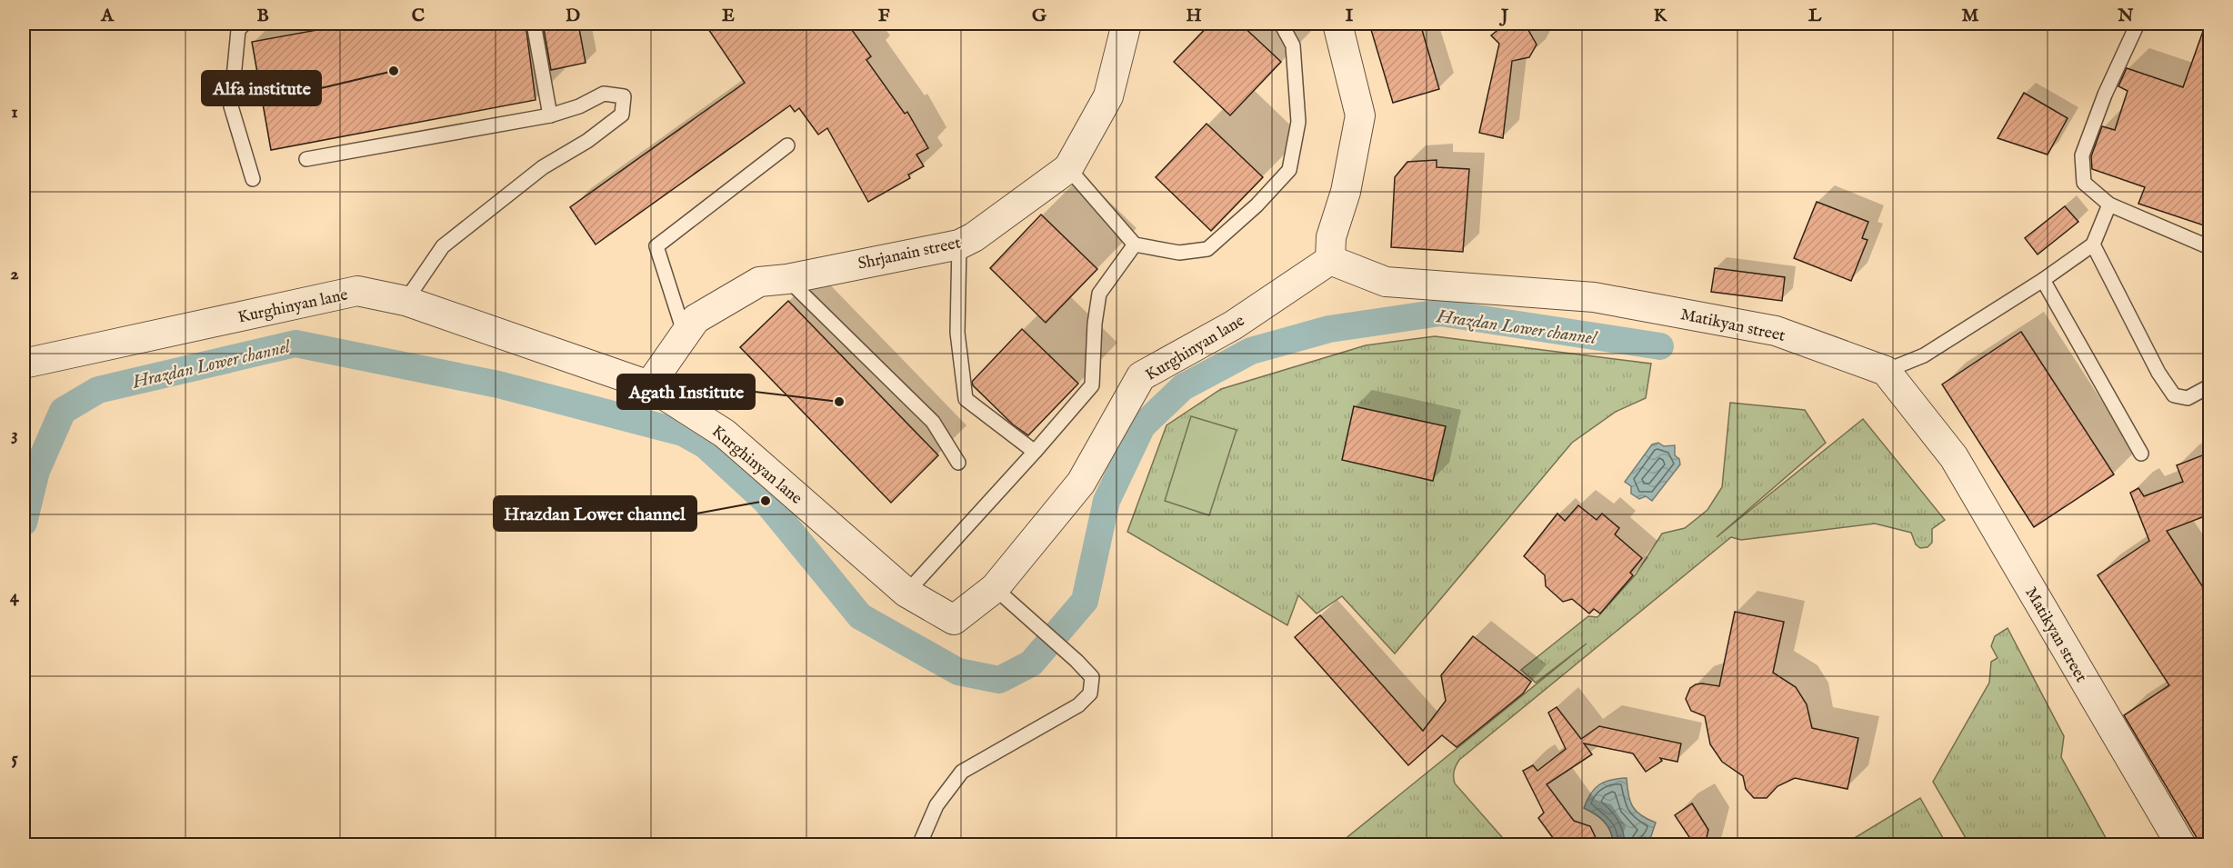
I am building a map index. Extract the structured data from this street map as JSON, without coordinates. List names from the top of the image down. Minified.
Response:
{"streets":{"street":["Shrjanain street","Kurghinyan lane","Matikyan street"]},"crossings":[["Shrjanain street","Kurghinyan lane"],["Kurghinyan lane","Matikyan street"]],"water":["Hrazdan Lower channel"],"places":["Alfa institute","Agath Institute","Hrazdan Lower channel"],"grid":{"columns":["A","B","C","D","E","F","G","H","I","J","K","L","M","N"],"rows":["1","2","3","4","5"]}}
